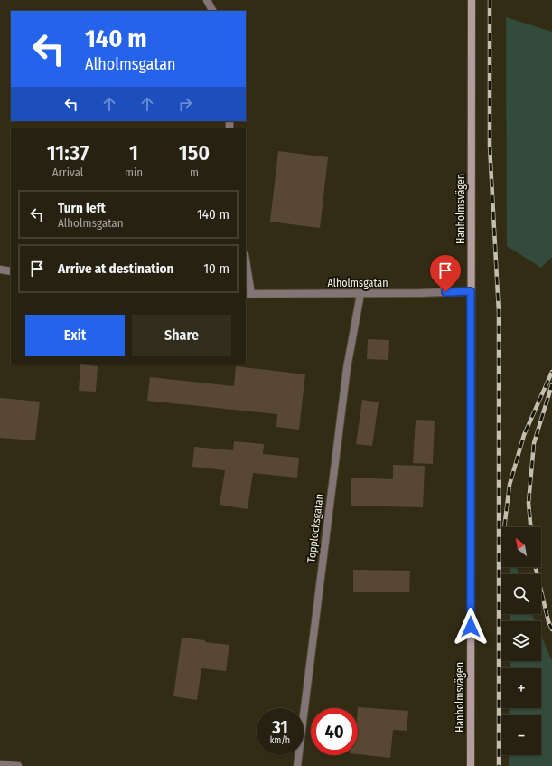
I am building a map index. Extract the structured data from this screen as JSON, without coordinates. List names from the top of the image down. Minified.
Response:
{"streets":{"street":["Hanholmsvägen","Alholmsgatan","Topplocksgatan"]},"crossings":[["Hanholmsvägen","Alholmsgatan"],["Alholmsgatan","Topplocksgatan"]],"north":"top left","page":{"turn":["140 m","Alholmsgatan"],"eta":["11:37","Arrival","1","min","150","m"],"list":[{"name":"Turn left","note":"Alholmsgatan","value":"140 m"},{"name":"Arrive at destination","value":"10 m"}],"buttons":["Exit","Share"],"map_buttons":["+","−"],"speed":"31 km/h","limit":"40"}}
